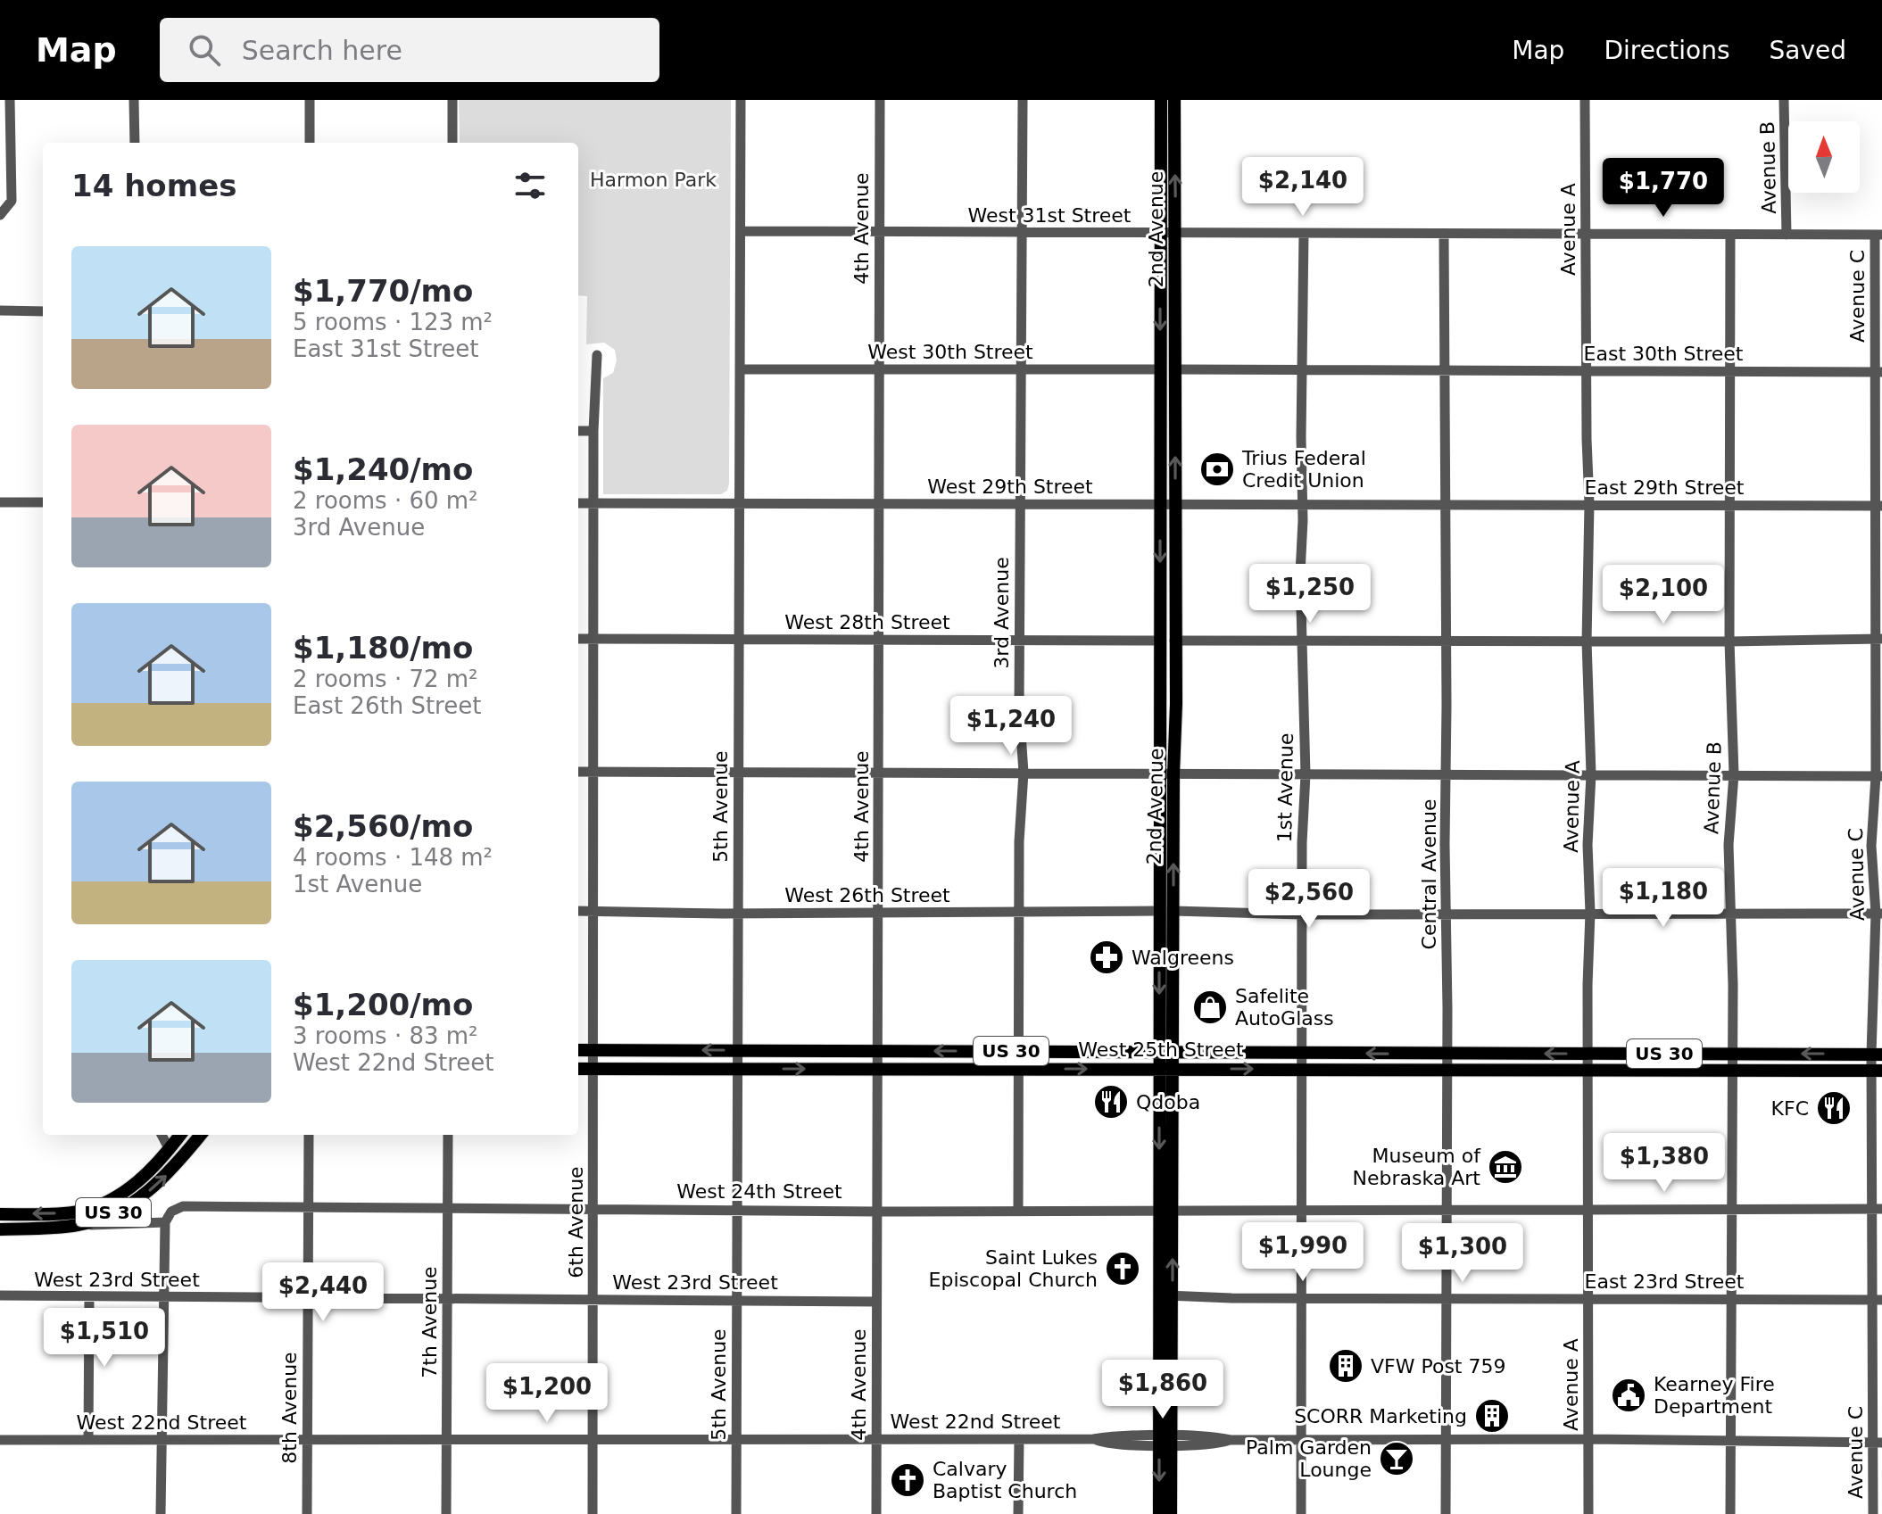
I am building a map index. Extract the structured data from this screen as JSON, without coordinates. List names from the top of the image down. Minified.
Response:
{"streets":{"main road":["2nd Avenue","West 25th Street","US 30","West 24th Street"],"street":["Avenue B","West 31st Street","4th Avenue","Avenue A","Avenue C","West 30th Street","East 30th Street","West 29th Street","East 29th Street","3rd Avenue","West 28th Street","1st Avenue","5th Avenue","Central Avenue","West 26th Street","6th Avenue","West 23rd Street","East 23rd Street","7th Avenue","8th Avenue","West 22nd Street"]},"crossings":[["Avenue B","West 31st Street"],["Avenue B","East 30th Street"],["Avenue B","East 29th Street"],["Avenue B","US 30"],["Avenue B","West 24th Street"],["Avenue B","East 23rd Street"],["Avenue B","West 22nd Street"],["West 31st Street","4th Avenue"],["West 31st Street","2nd Avenue"],["West 31st Street","Avenue A"],["West 31st Street","Avenue C"],["West 31st Street","3rd Avenue"],["West 31st Street","1st Avenue"],["West 31st Street","5th Avenue"],["West 31st Street","Central Avenue"],["4th Avenue","West 30th Street"],["4th Avenue","West 29th Street"],["4th Avenue","West 28th Street"],["4th Avenue","West 26th Street"],["4th Avenue","West 25th Street"],["4th Avenue","West 24th Street"],["4th Avenue","West 23rd Street"],["4th Avenue","West 22nd Street"],["2nd Avenue","West 30th Street"],["2nd Avenue","West 29th Street"],["2nd Avenue","West 28th Street"],["2nd Avenue","West 26th Street"],["2nd Avenue","West 25th Street"],["2nd Avenue","West 24th Street"],["2nd Avenue","West 22nd Street"],["Avenue A","East 30th Street"],["Avenue A","East 29th Street"],["Avenue A","US 30"],["Avenue A","West 24th Street"],["Avenue A","East 23rd Street"],["Avenue A","West 22nd Street"],["Avenue C","East 30th Street"],["Avenue C","East 29th Street"],["Avenue C","US 30"],["Avenue C","West 24th Street"],["Avenue C","East 23rd Street"],["Avenue C","West 22nd Street"],["West 30th Street","3rd Avenue"],["West 30th Street","5th Avenue"],["East 30th Street","Central Avenue"],["West 29th Street","East 29th Street"],["West 29th Street","3rd Avenue"],["West 29th Street","1st Avenue"],["West 29th Street","5th Avenue"],["West 29th Street","Central Avenue"],["West 29th Street","6th Avenue"],["East 29th Street","Central Avenue"],["3rd Avenue","West 28th Street"],["3rd Avenue","West 26th Street"],["3rd Avenue","West 25th Street"],["3rd Avenue","West 24th Street"],["West 28th Street","5th Avenue"],["West 28th Street","6th Avenue"],["1st Avenue","West 25th Street"],["1st Avenue","West 24th Street"],["1st Avenue","West 22nd Street"],["5th Avenue","West 26th Street"],["5th Avenue","West 25th Street"],["5th Avenue","West 24th Street"],["5th Avenue","West 23rd Street"],["5th Avenue","West 22nd Street"],["Central Avenue","West 25th Street"],["Central Avenue","US 30"],["Central Avenue","West 24th Street"],["Central Avenue","East 23rd Street"],["Central Avenue","West 22nd Street"],["West 26th Street","6th Avenue"],["West 25th Street","US 30"],["West 25th Street","6th Avenue"],["West 24th Street","6th Avenue"],["West 24th Street","7th Avenue"],["West 24th Street","8th Avenue"],["6th Avenue","West 23rd Street"],["6th Avenue","West 22nd Street"],["West 23rd Street","7th Avenue"],["West 23rd Street","8th Avenue"],["7th Avenue","West 22nd Street"],["8th Avenue","West 22nd Street"]],"parks":["Harmon Park"],"places":{"bank":["Trius Federal Credit Union"],"pharmacy":["Walgreens"],"shop":["Safelite AutoGlass"],"restaurant":["Qdoba","KFC"],"museum":["Museum of Nebraska Art"],"church":["Saint Lukes Episcopal Church","Calvary Baptist Church"],"building":["VFW Post 759","SCORR Marketing"],"public building":["Kearney Fire Department"],"bar":["Palm Garden Lounge"]},"north":"top","page":{"header":"Map","search":"Search here","nav":["Map","Directions","Saved"],"heading":"14 homes","price":["$2,140","$1,770","$1,250","$2,100","$1,240","$1,180","$2,560","$1,380","$1,990","$1,300","$2,440","$1,510","$1,860","$1,200"],"list":[{"name":"$1,770/mo","note":"5 rooms · 123 m² · East 31st Street"},{"name":"$1,240/mo","note":"2 rooms · 60 m² · 3rd Avenue"},{"name":"$1,180/mo","note":"2 rooms · 72 m² · East 26th Street"},{"name":"$2,560/mo","note":"4 rooms · 148 m² · 1st Avenue"},{"name":"$1,200/mo","note":"3 rooms · 83 m² · West 22nd Street"}]}}
